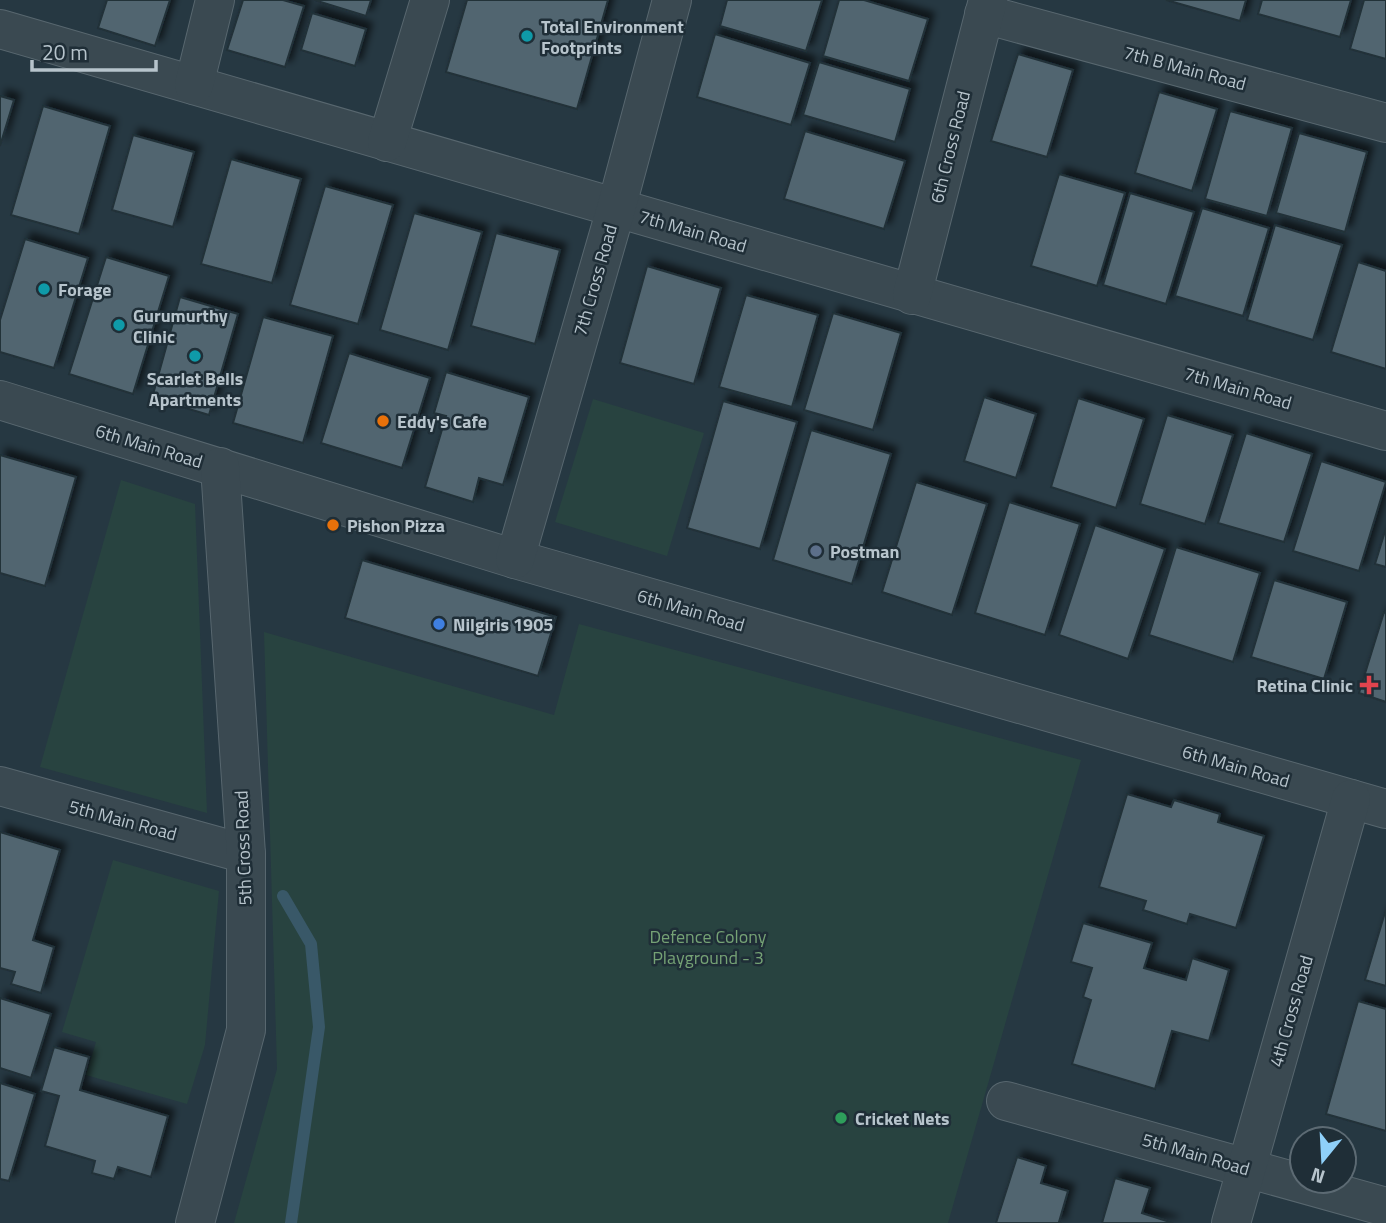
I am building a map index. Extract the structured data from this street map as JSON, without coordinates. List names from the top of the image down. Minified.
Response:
{"streets":{"street":["7th B Main Road","6th Cross Road","7th Main Road","7th Cross Road","6th Main Road","5th Main Road","5th Cross Road","4th Cross Road"]},"crossings":[["7th B Main Road","6th Cross Road"],["6th Cross Road","7th Main Road"],["7th Main Road","7th Cross Road"],["7th Cross Road","6th Main Road"],["6th Main Road","5th Cross Road"],["6th Main Road","4th Cross Road"],["5th Main Road","5th Cross Road"],["5th Main Road","4th Cross Road"]],"parks":["Defence Colony Playground - 3"],"places":{"other":["Total Environment Footprints","Forage","Gurumurthy Clinic","Scarlet Bells Apartments","Eddy's Cafe","Pishon Pizza","Postman","Nilgiris 1905","Cricket Nets"],"health":["Retina Clinic"]},"scale_bar":"20 m","north":"bottom"}
